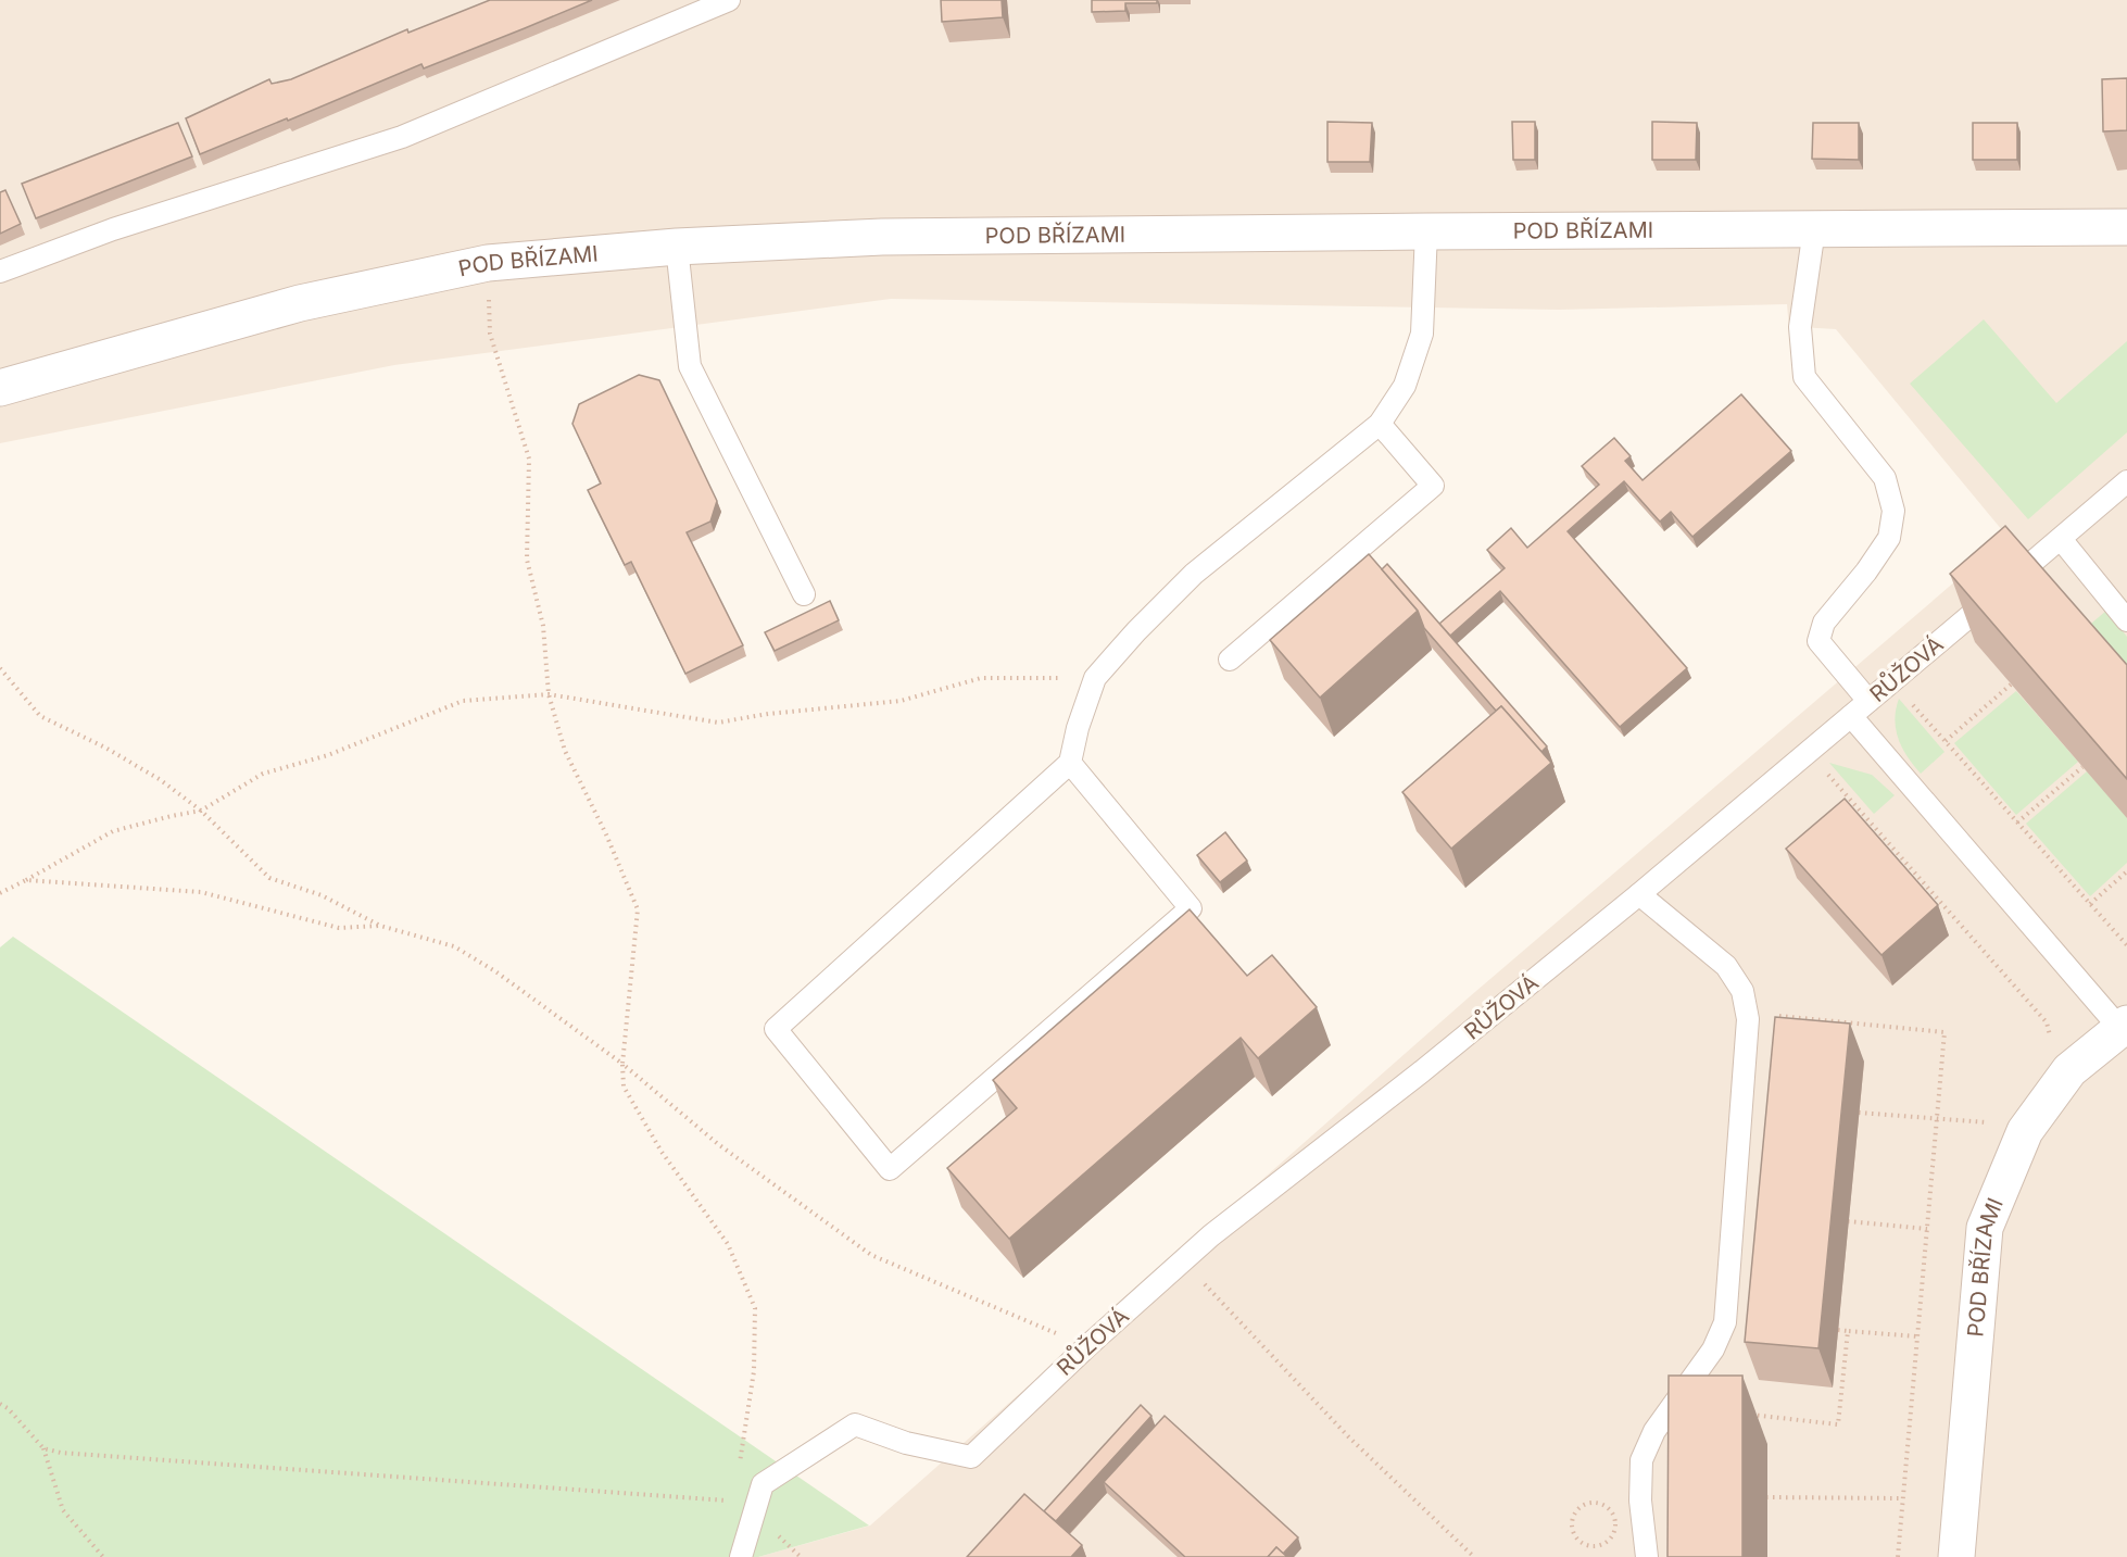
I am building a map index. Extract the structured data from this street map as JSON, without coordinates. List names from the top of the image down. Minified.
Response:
{"streets":{"street":["POD BŘÍZAMI"],"lane":["RŮŽOVÁ"]}}
